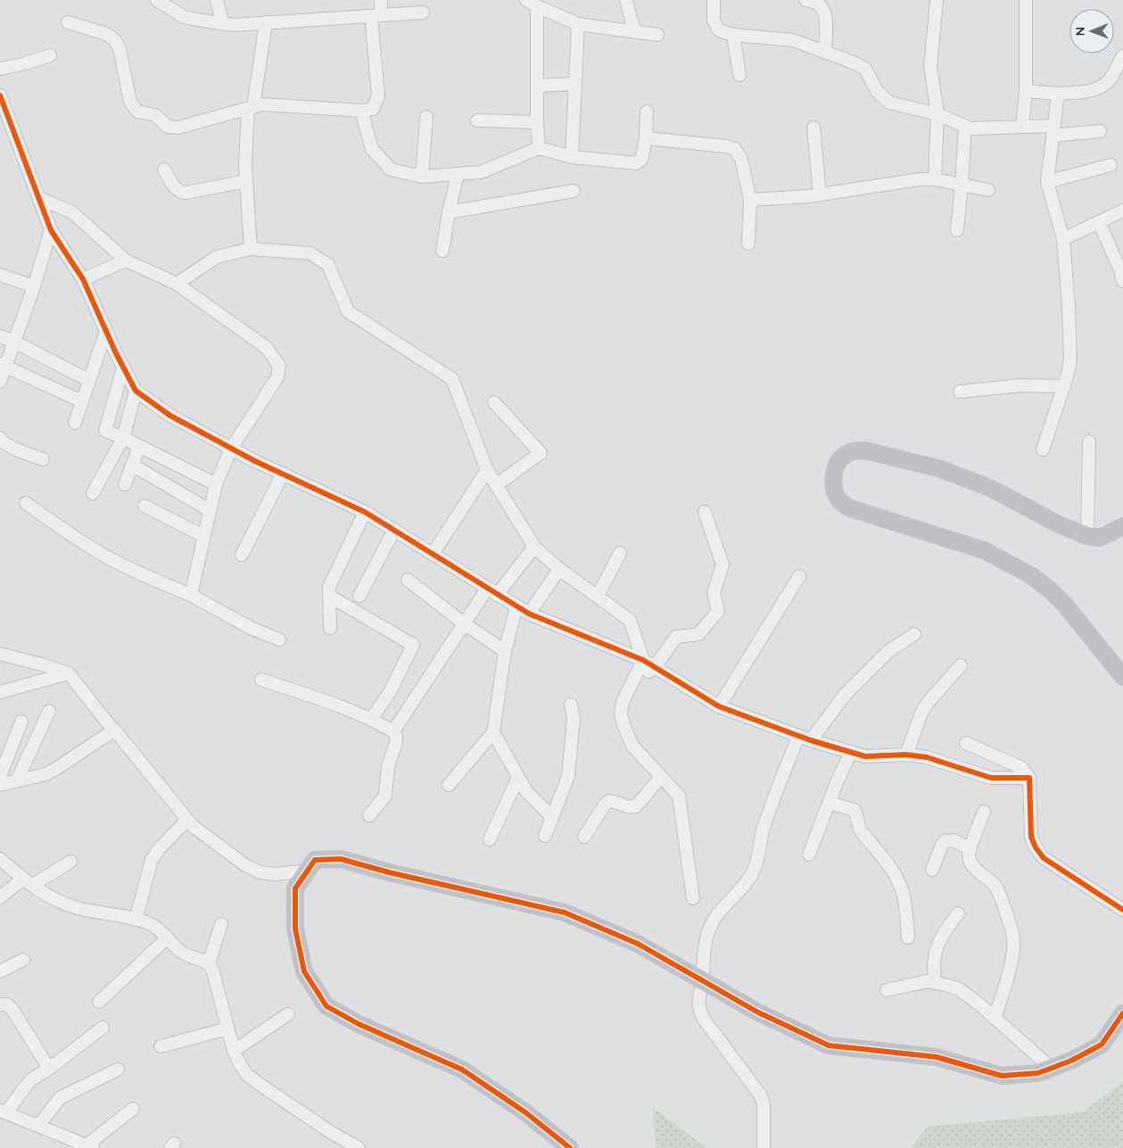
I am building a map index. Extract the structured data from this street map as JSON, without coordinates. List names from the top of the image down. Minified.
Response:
{"north":"left"}
